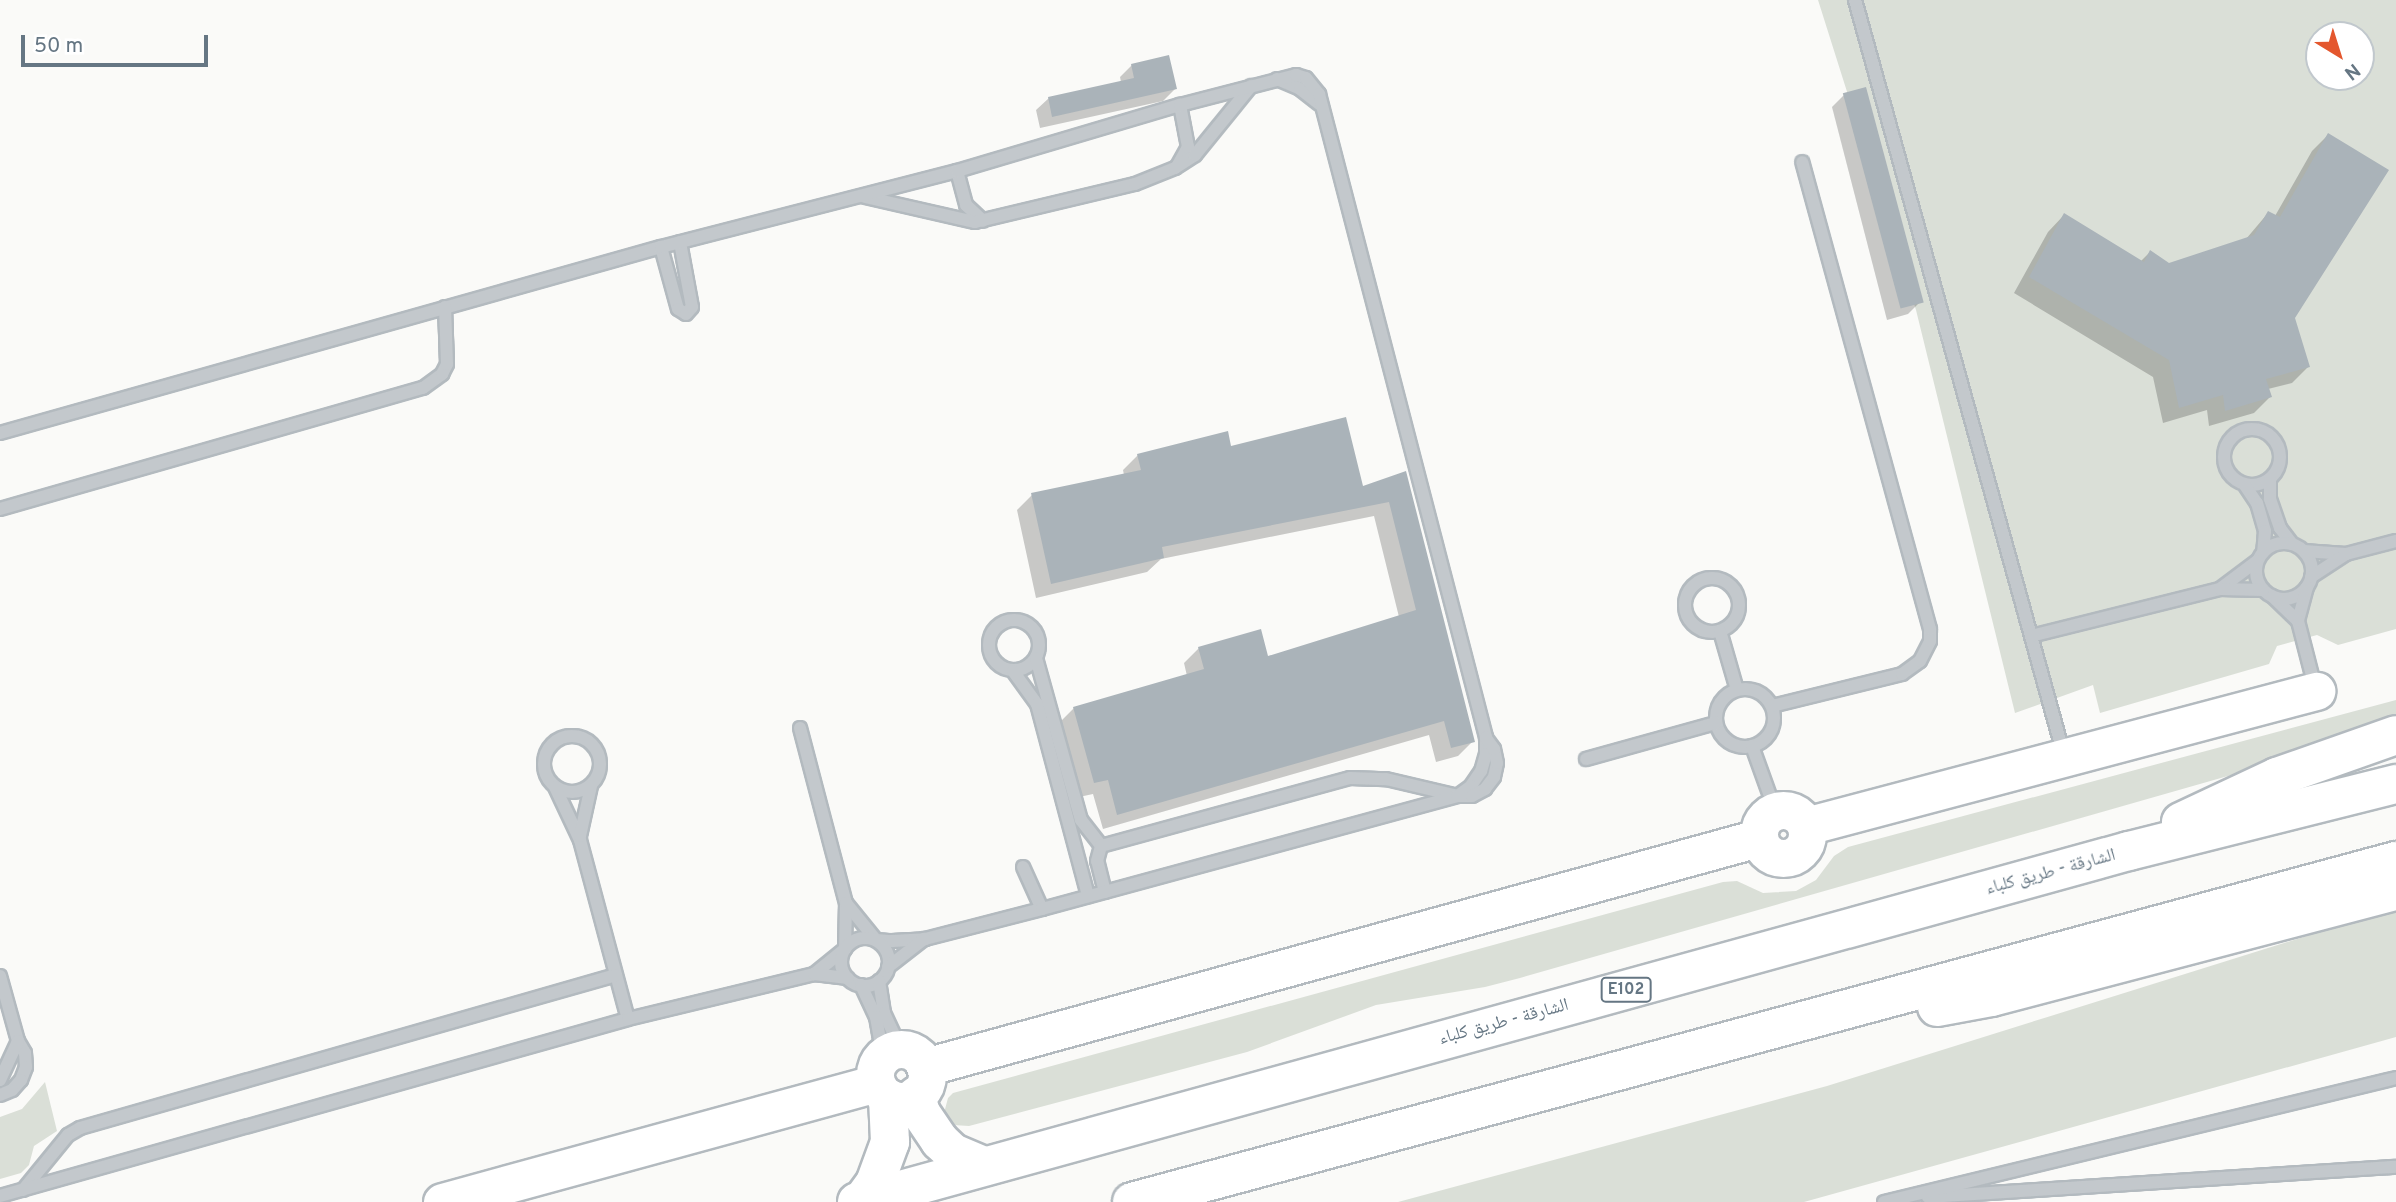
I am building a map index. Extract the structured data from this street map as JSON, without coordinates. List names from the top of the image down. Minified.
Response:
{"streets":{"highway":["الشارقة - طريق كلباء","E102"]},"scale_bar":"50 m","north":"bottom right"}
